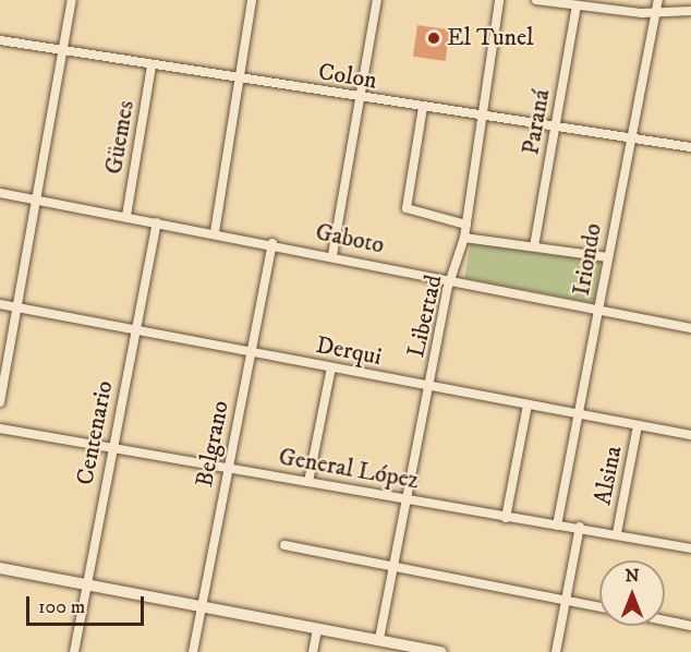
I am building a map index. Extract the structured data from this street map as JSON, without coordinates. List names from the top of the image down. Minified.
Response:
{"streets":{"street":["Colon","Paraná","Güemes","Gaboto","Iriondo","Libertad","Derqui","Centenario","Belgrano","General López","Alsina"]},"crossings":[["Colon","Paraná"],["Colon","Güemes"],["Colon","Iriondo"],["Colon","Libertad"],["Güemes","Gaboto"],["Gaboto","Iriondo"],["Gaboto","Libertad"],["Gaboto","Centenario"],["Gaboto","Belgrano"],["Iriondo","Derqui"],["Iriondo","General López"],["Libertad","Derqui"],["Libertad","General López"],["Derqui","Centenario"],["Derqui","Belgrano"],["Derqui","Alsina"],["Centenario","General López"],["Belgrano","General López"],["General López","Alsina"]],"places":["El Tunel"],"scale_bar":"100 m","north":"top"}
